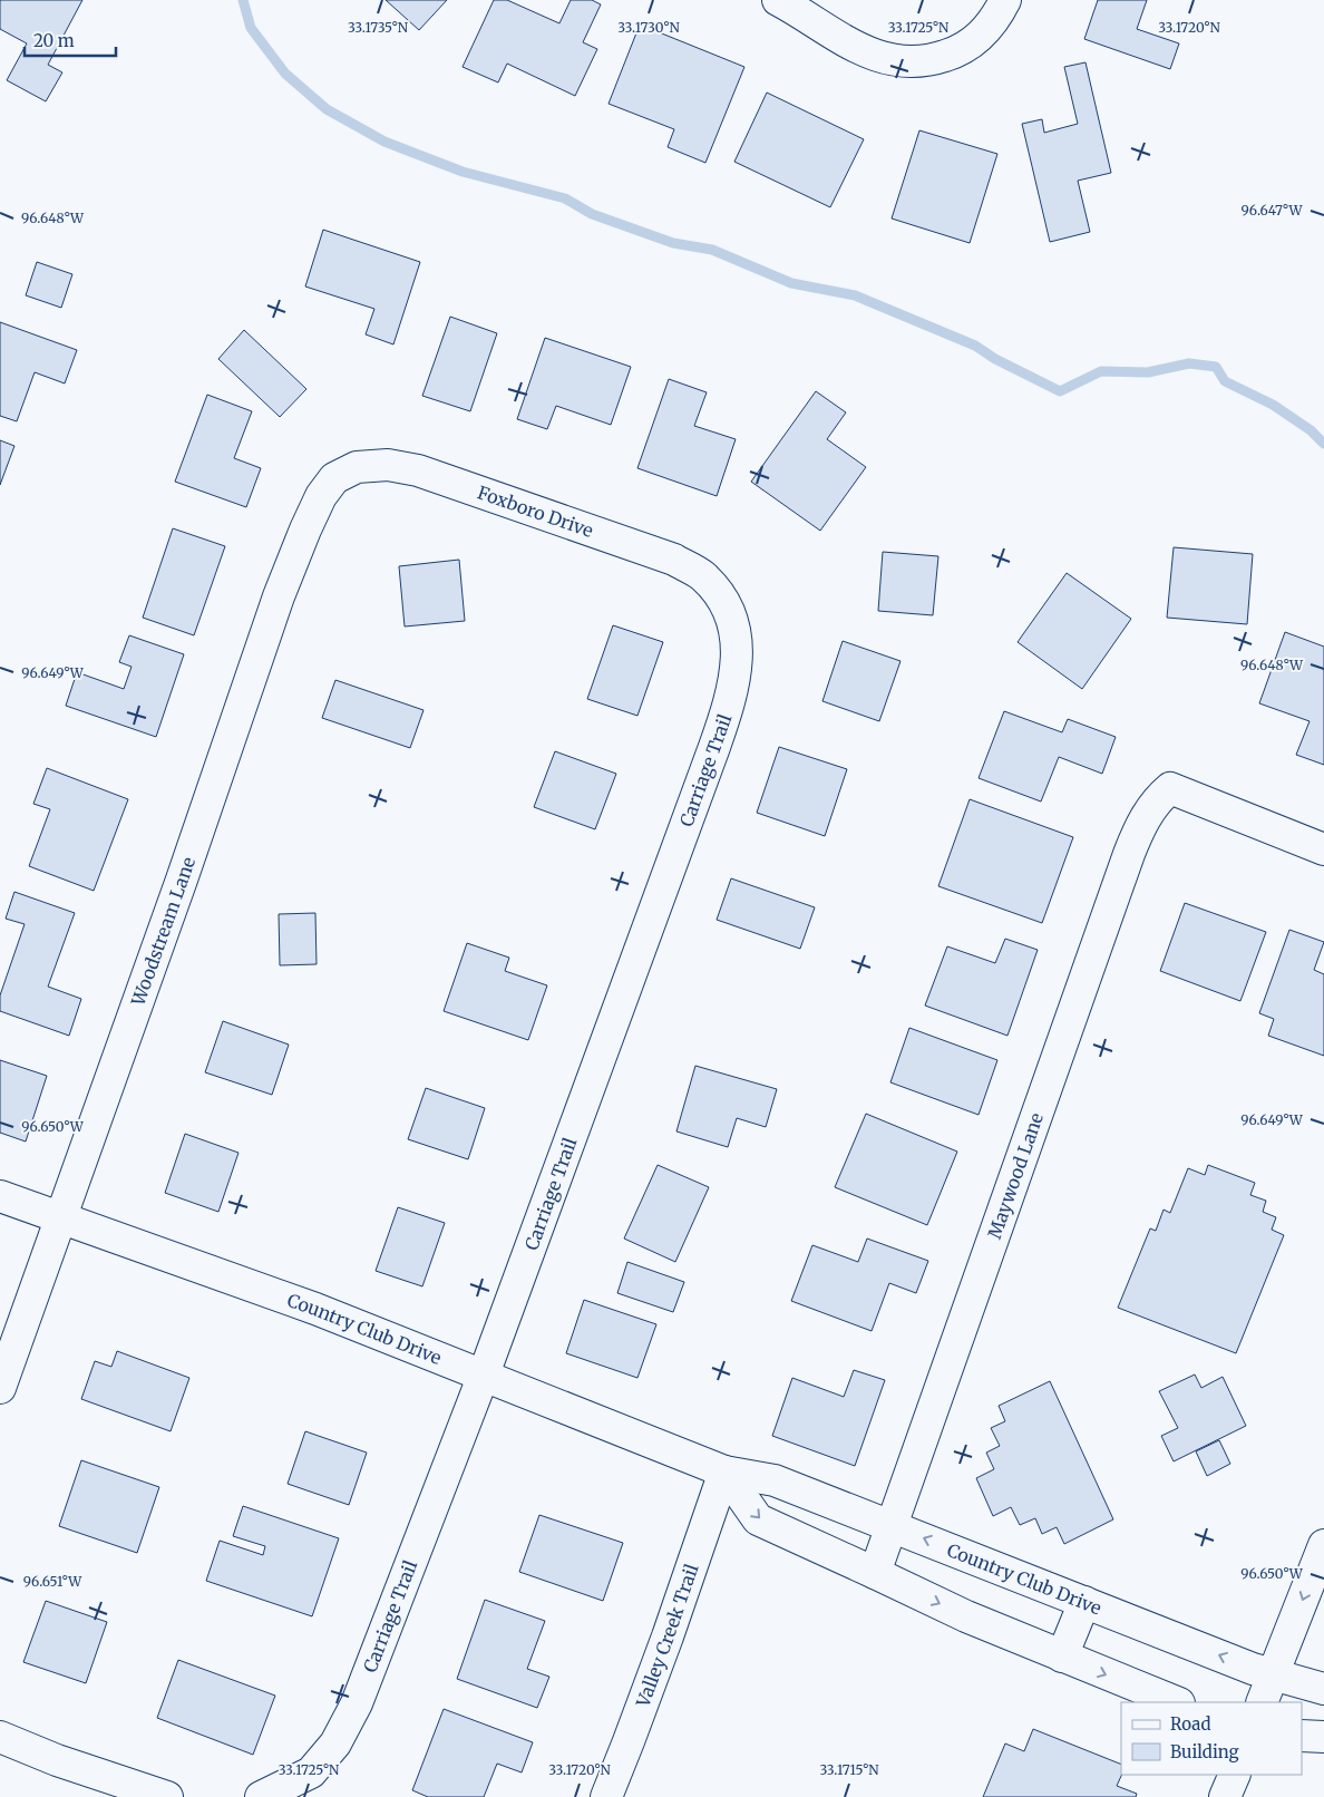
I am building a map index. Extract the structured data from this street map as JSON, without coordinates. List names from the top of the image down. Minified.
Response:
{"streets":{"street":["Foxboro Drive","Carriage Trail","Woodstream Lane","Maywood Lane","Country Club Drive","Valley Creek Trail"]},"crossings":[["Foxboro Drive","Carriage Trail"],["Foxboro Drive","Woodstream Lane"],["Carriage Trail","Country Club Drive"],["Woodstream Lane","Country Club Drive"],["Maywood Lane","Country Club Drive"],["Country Club Drive","Valley Creek Trail"]],"legend":["Road","Building"],"scale_bar":"20 m","coordinates":["33.1735°N","33.1730°N","33.1725°N","33.1720°N","96.647°W","96.648°W","96.649°W","96.650°W","96.651°W","33.1715°N"]}
